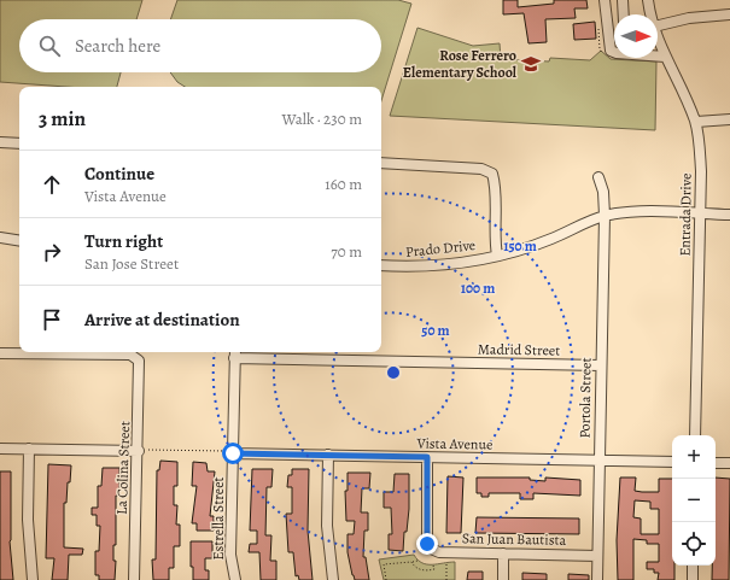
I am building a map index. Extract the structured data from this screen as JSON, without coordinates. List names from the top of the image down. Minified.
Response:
{"streets":{"street":["Entrada Drive","Prado Drive","Madrid Street","Portola Street","Vista Avenue","La Colina Street","Estrella Street","San Juan Bautista"]},"crossings":[["Entrada Drive","Prado Drive"],["Prado Drive","Portola Street"],["Madrid Street","Portola Street"],["Madrid Street","Estrella Street"],["Portola Street","Vista Avenue"],["Portola Street","San Juan Bautista"],["Vista Avenue","Estrella Street"],["Vista Avenue","San Juan Bautista"]],"places":{"school or university":["Rose Ferrero Elementary School"]},"north":"right","page":{"search":"Search here","heading":["3 min","Walk · 230 m"],"list":[["Continue","Vista Avenue","160 m"],["Turn right","San Jose Street","70 m"],"Arrive at destination"],"map_buttons":["+","−"]},"rings":["150 m","100 m","50 m"]}
